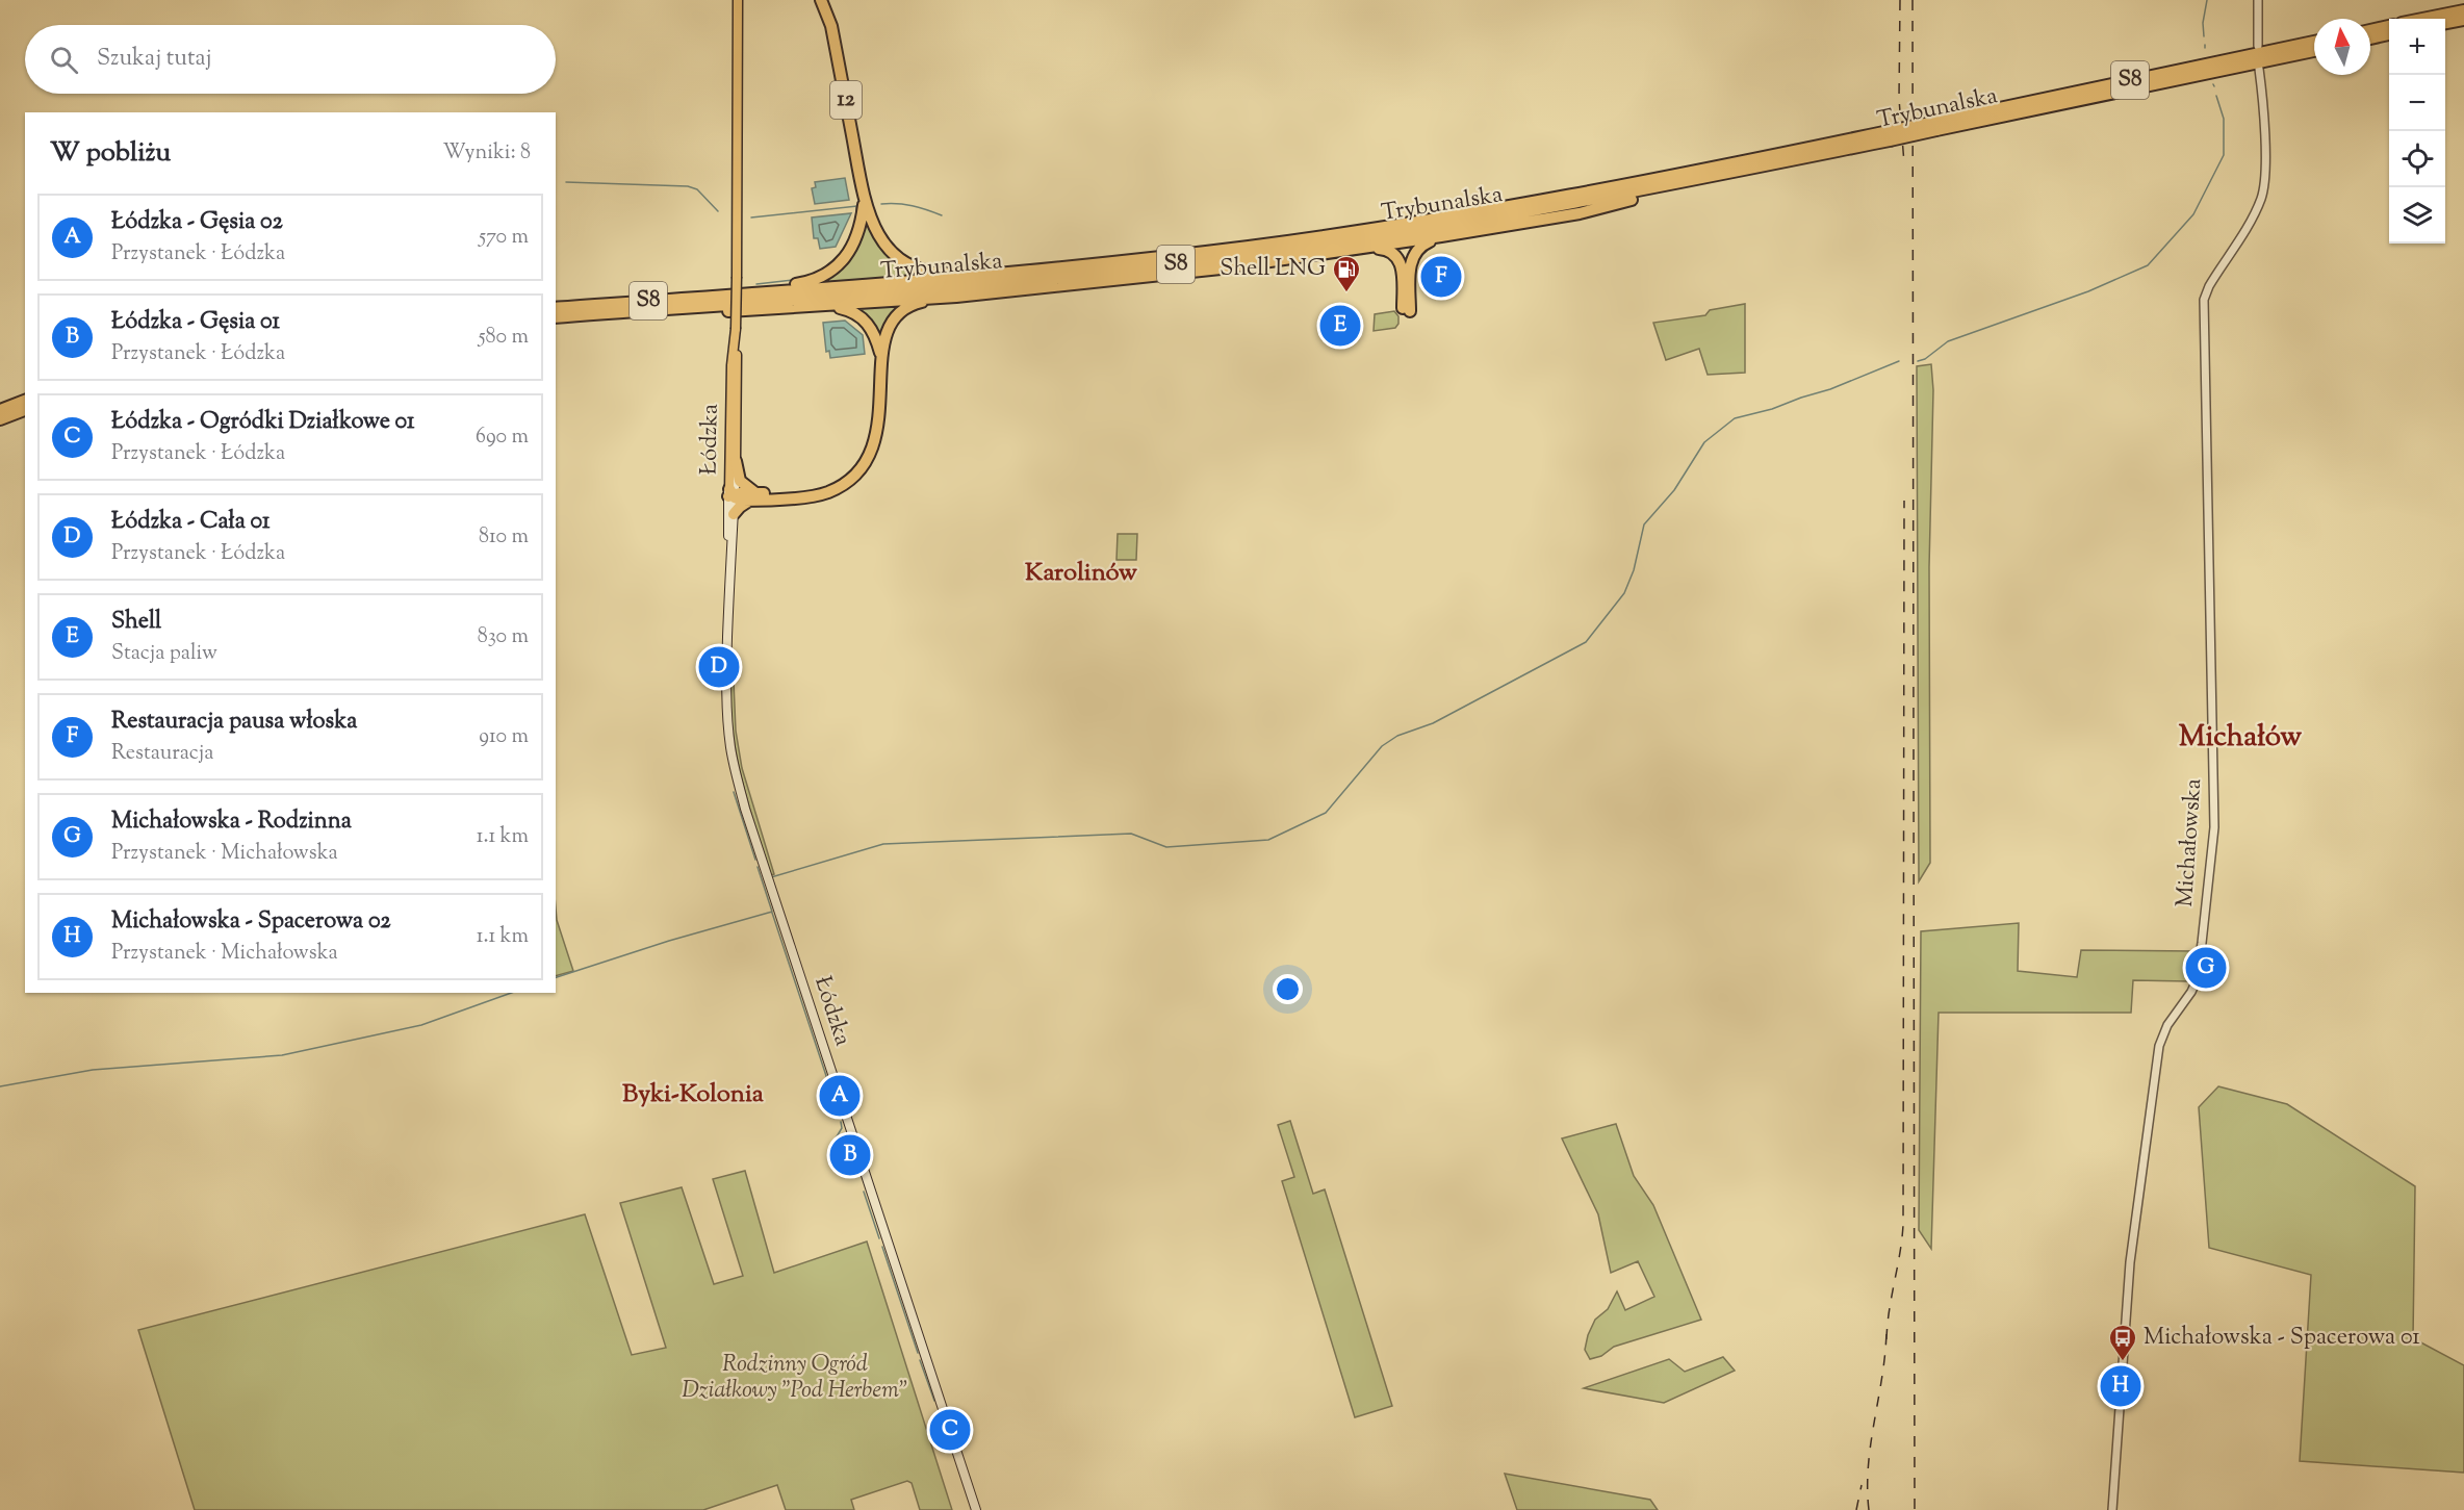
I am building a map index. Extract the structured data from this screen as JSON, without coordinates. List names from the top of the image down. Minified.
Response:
{"streets":{"highway":["S8","12","Trybunalska"],"main road":["Łódzka"],"street":["Michałowska"]},"crossings":[["12","Trybunalska"]],"districts":["Karolinów","Michałów","Byki-Kolonia"],"parks":["Rodzinny Ogród Działkowy \"Pod Herbem\""],"places":{"fuel station":["Shell LNG"],"bus stop":["Michałowska - Spacerowa 01"]},"north":"top","page":{"map_buttons":["+","−"],"search":"Szukaj tutaj","heading":["W pobliżu","Wyniki: 8"],"list":[{"mark":"A","name":"Łódzka - Gęsia 02","note":"Przystanek · Łódzka","value":"570 m"},{"mark":"B","name":"Łódzka - Gęsia 01","note":"Przystanek · Łódzka","value":"580 m"},{"mark":"C","name":"Łódzka - Ogródki Działkowe 01","note":"Przystanek · Łódzka","value":"690 m"},{"mark":"D","name":"Łódzka - Cała 01","note":"Przystanek · Łódzka","value":"810 m"},{"mark":"E","name":"Shell","note":"Stacja paliw","value":"830 m"},{"mark":"F","name":"Restauracja pausa włoska","note":"Restauracja","value":"910 m"},{"mark":"G","name":"Michałowska - Rodzinna","note":"Przystanek · Michałowska","value":"1.1 km"},{"mark":"H","name":"Michałowska - Spacerowa 02","note":"Przystanek · Michałowska","value":"1.1 km"}],"pins":["F","E","D","G","A","B","H","C"]}}
